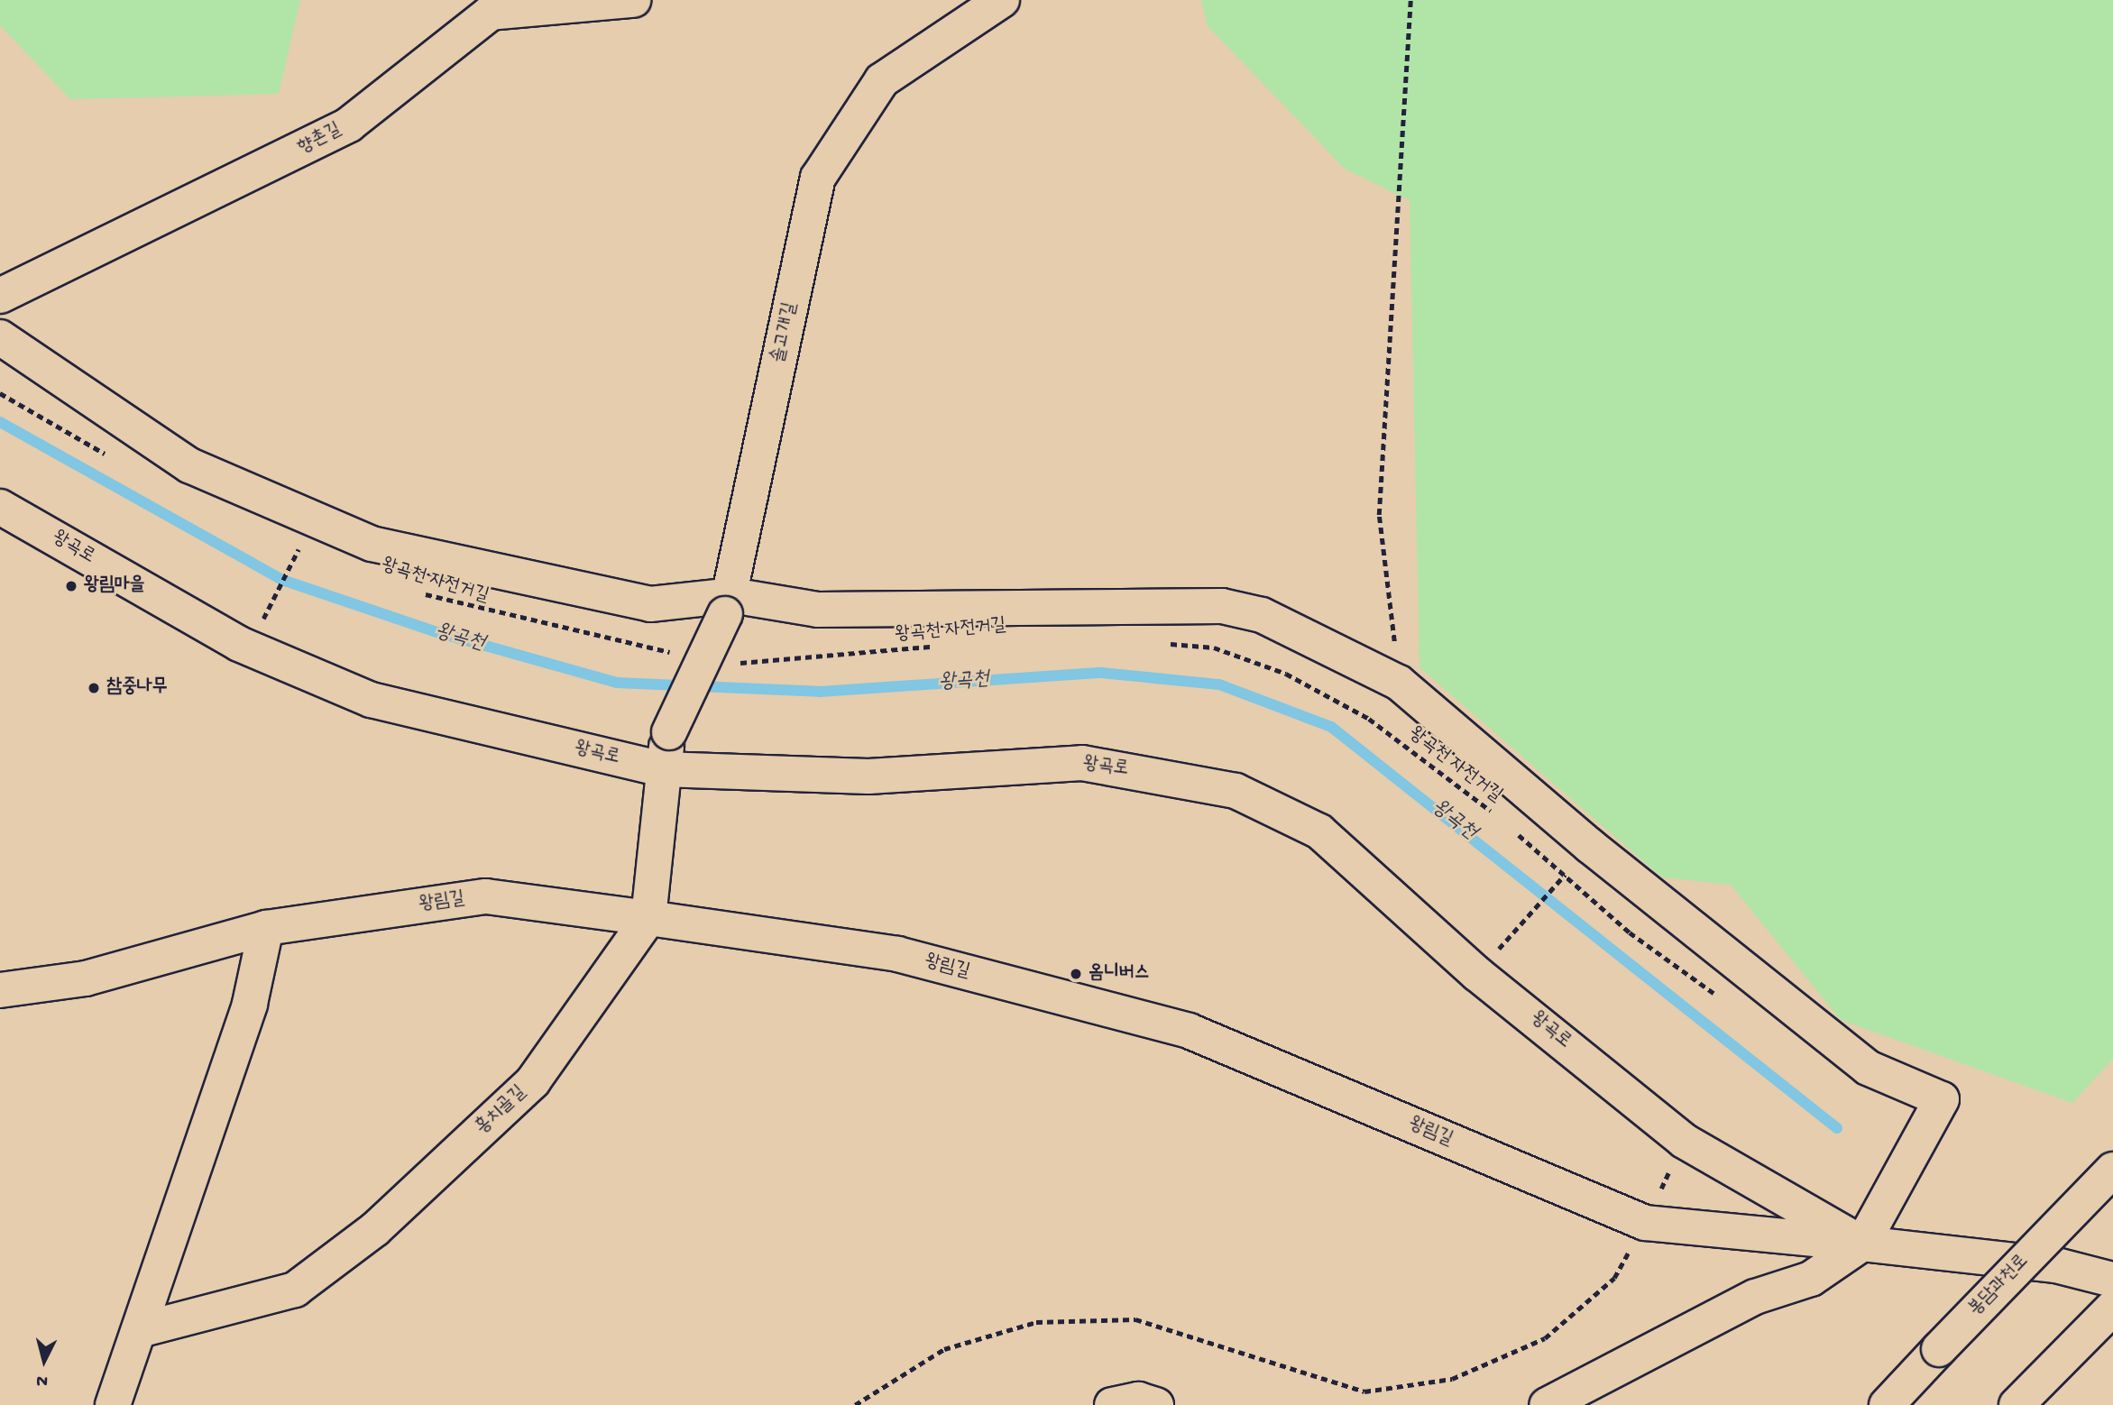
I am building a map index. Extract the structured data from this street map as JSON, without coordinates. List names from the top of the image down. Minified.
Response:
{"streets":{"main road":["향촌길","솔고개길","왕곡로","왕림길","홍치골길","봉담과천로"],"path":["왕곡천 자전거길"]},"crossings":[["솔고개길","왕곡로"],["왕곡로","왕림길"],["왕림길","홍치골길"]],"water":["왕곡천"],"places":["왕림마을","참중나무","옴니버스"],"north":"bottom"}
